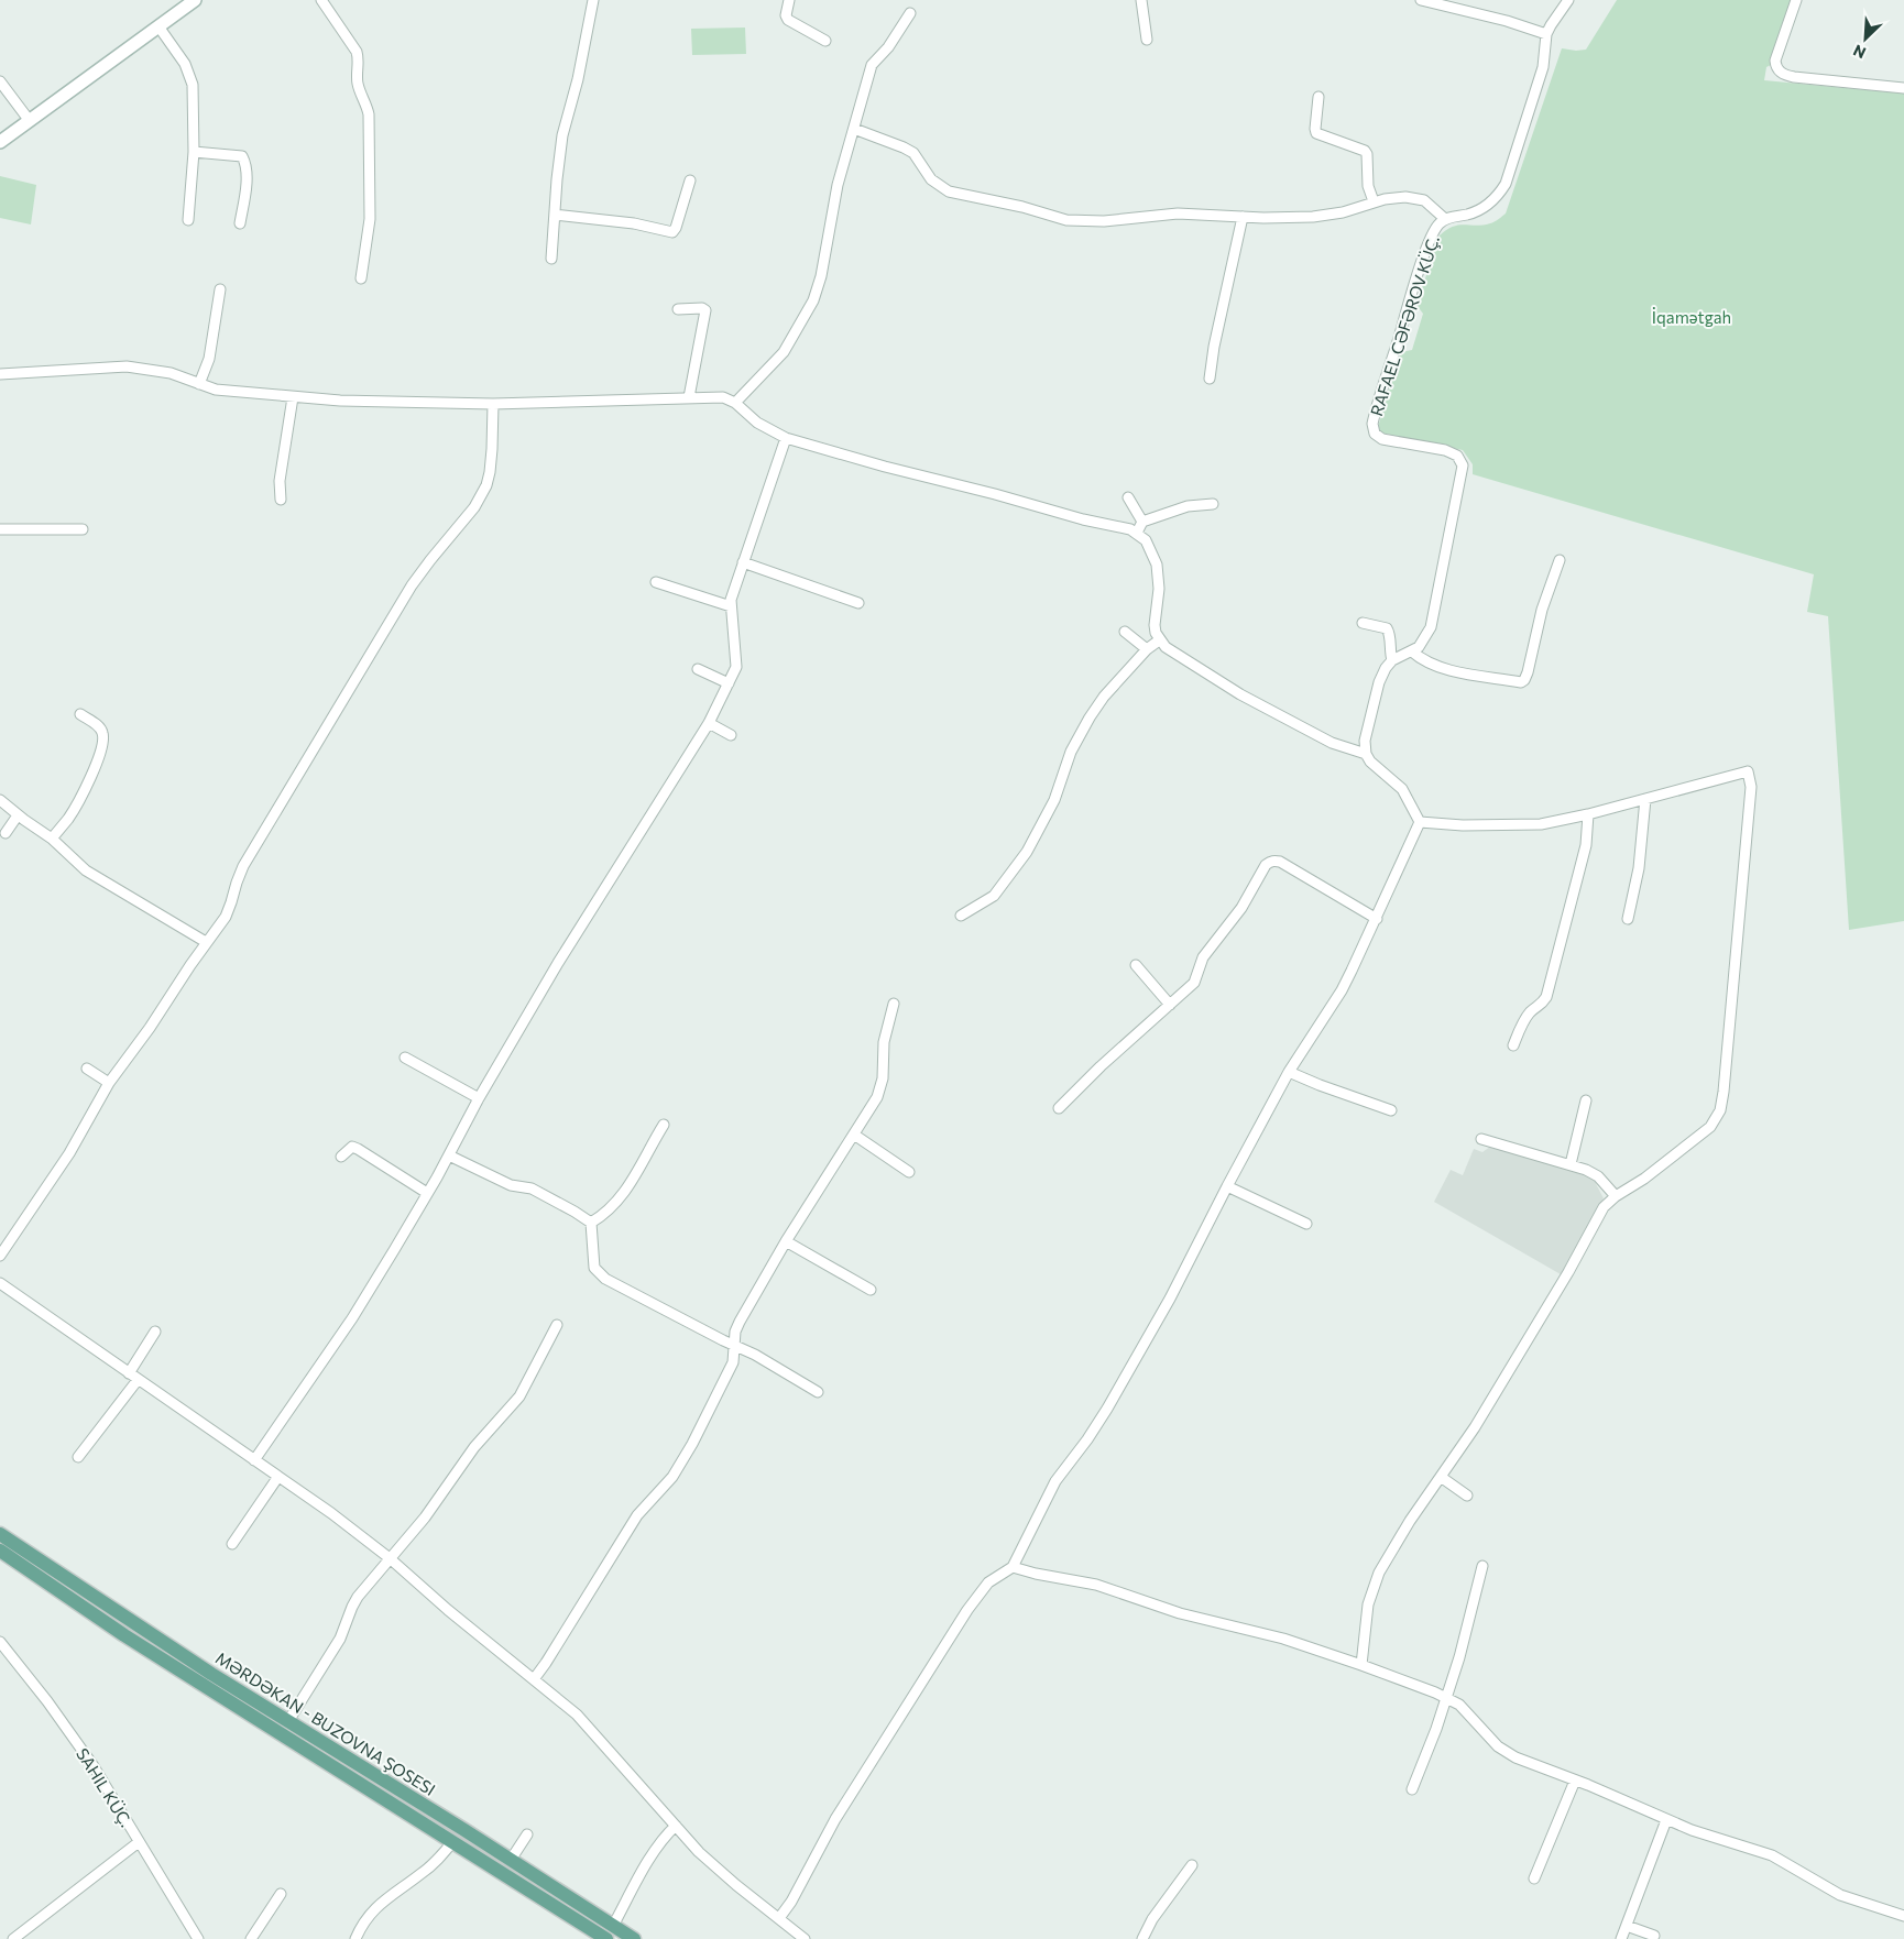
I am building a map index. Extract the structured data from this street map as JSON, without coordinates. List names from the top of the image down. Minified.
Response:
{"streets":{"main road":["MƏRDƏKAN - BUZOVNA ŞOSESI"],"street":["RAFAEL CƏFƏROV KÜÇ.","SAHIL KÜÇ."]},"parks":["İqamətgah"],"north":"bottom left"}
